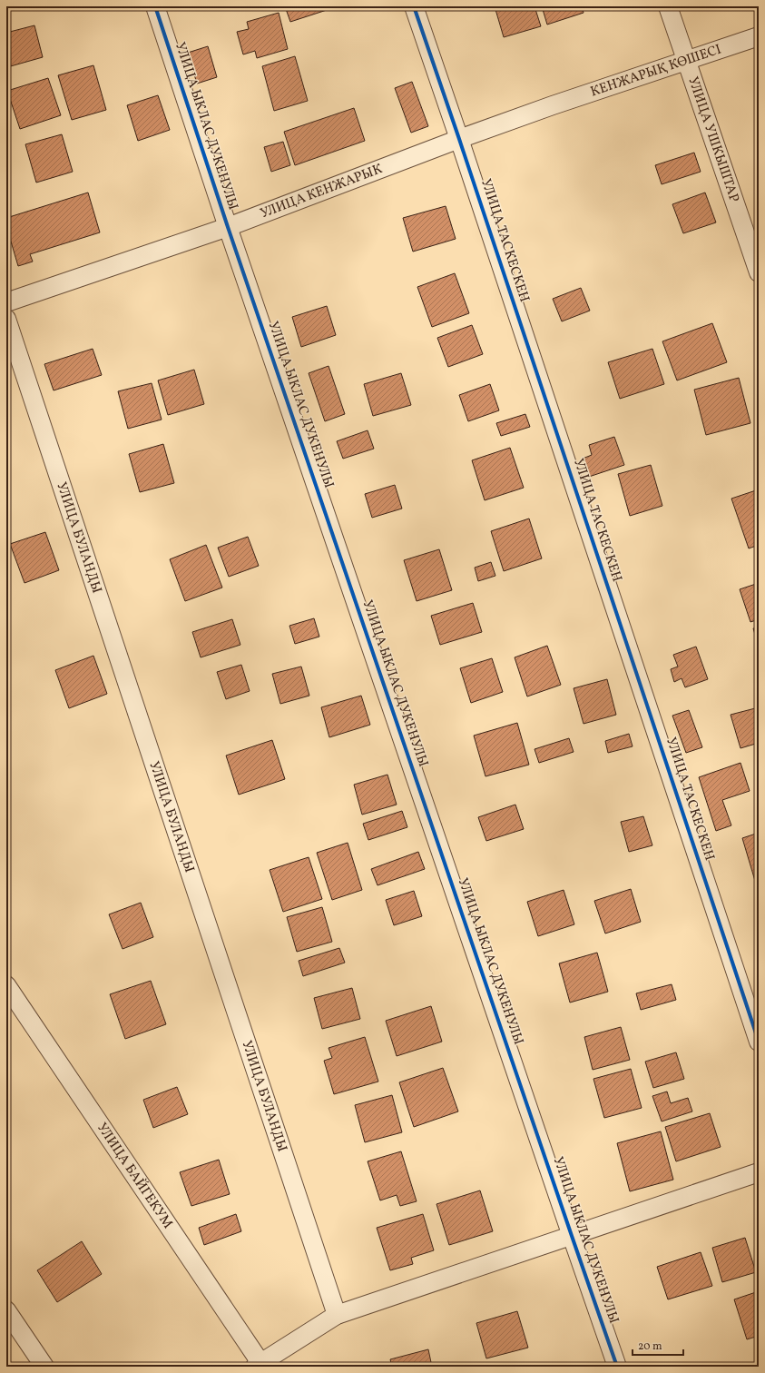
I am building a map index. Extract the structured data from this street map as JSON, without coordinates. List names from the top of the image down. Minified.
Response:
{"streets":{"street":["КЕНЖАРЫҚ КӨШЕСІ","УЛИЦА ЫКЛАС ДУКЕНУЛЫ","УЛИЦА УШКЫШТАР","УЛИЦА КЕНЖАРЫК","УЛИЦА ТАСКЕСКЕН","УЛИЦА БУЛАНДЫ","УЛИЦА БАЙГЕКУМ"]},"crossings":[["КЕНЖАРЫҚ КӨШЕСІ","УЛИЦА УШКЫШТАР"],["КЕНЖАРЫҚ КӨШЕСІ","УЛИЦА КЕНЖАРЫК"],["УЛИЦА ЫКЛАС ДУКЕНУЛЫ","УЛИЦА КЕНЖАРЫК"],["УЛИЦА КЕНЖАРЫК","УЛИЦА ТАСКЕСКЕН"]],"scale_bar":"20 m"}
